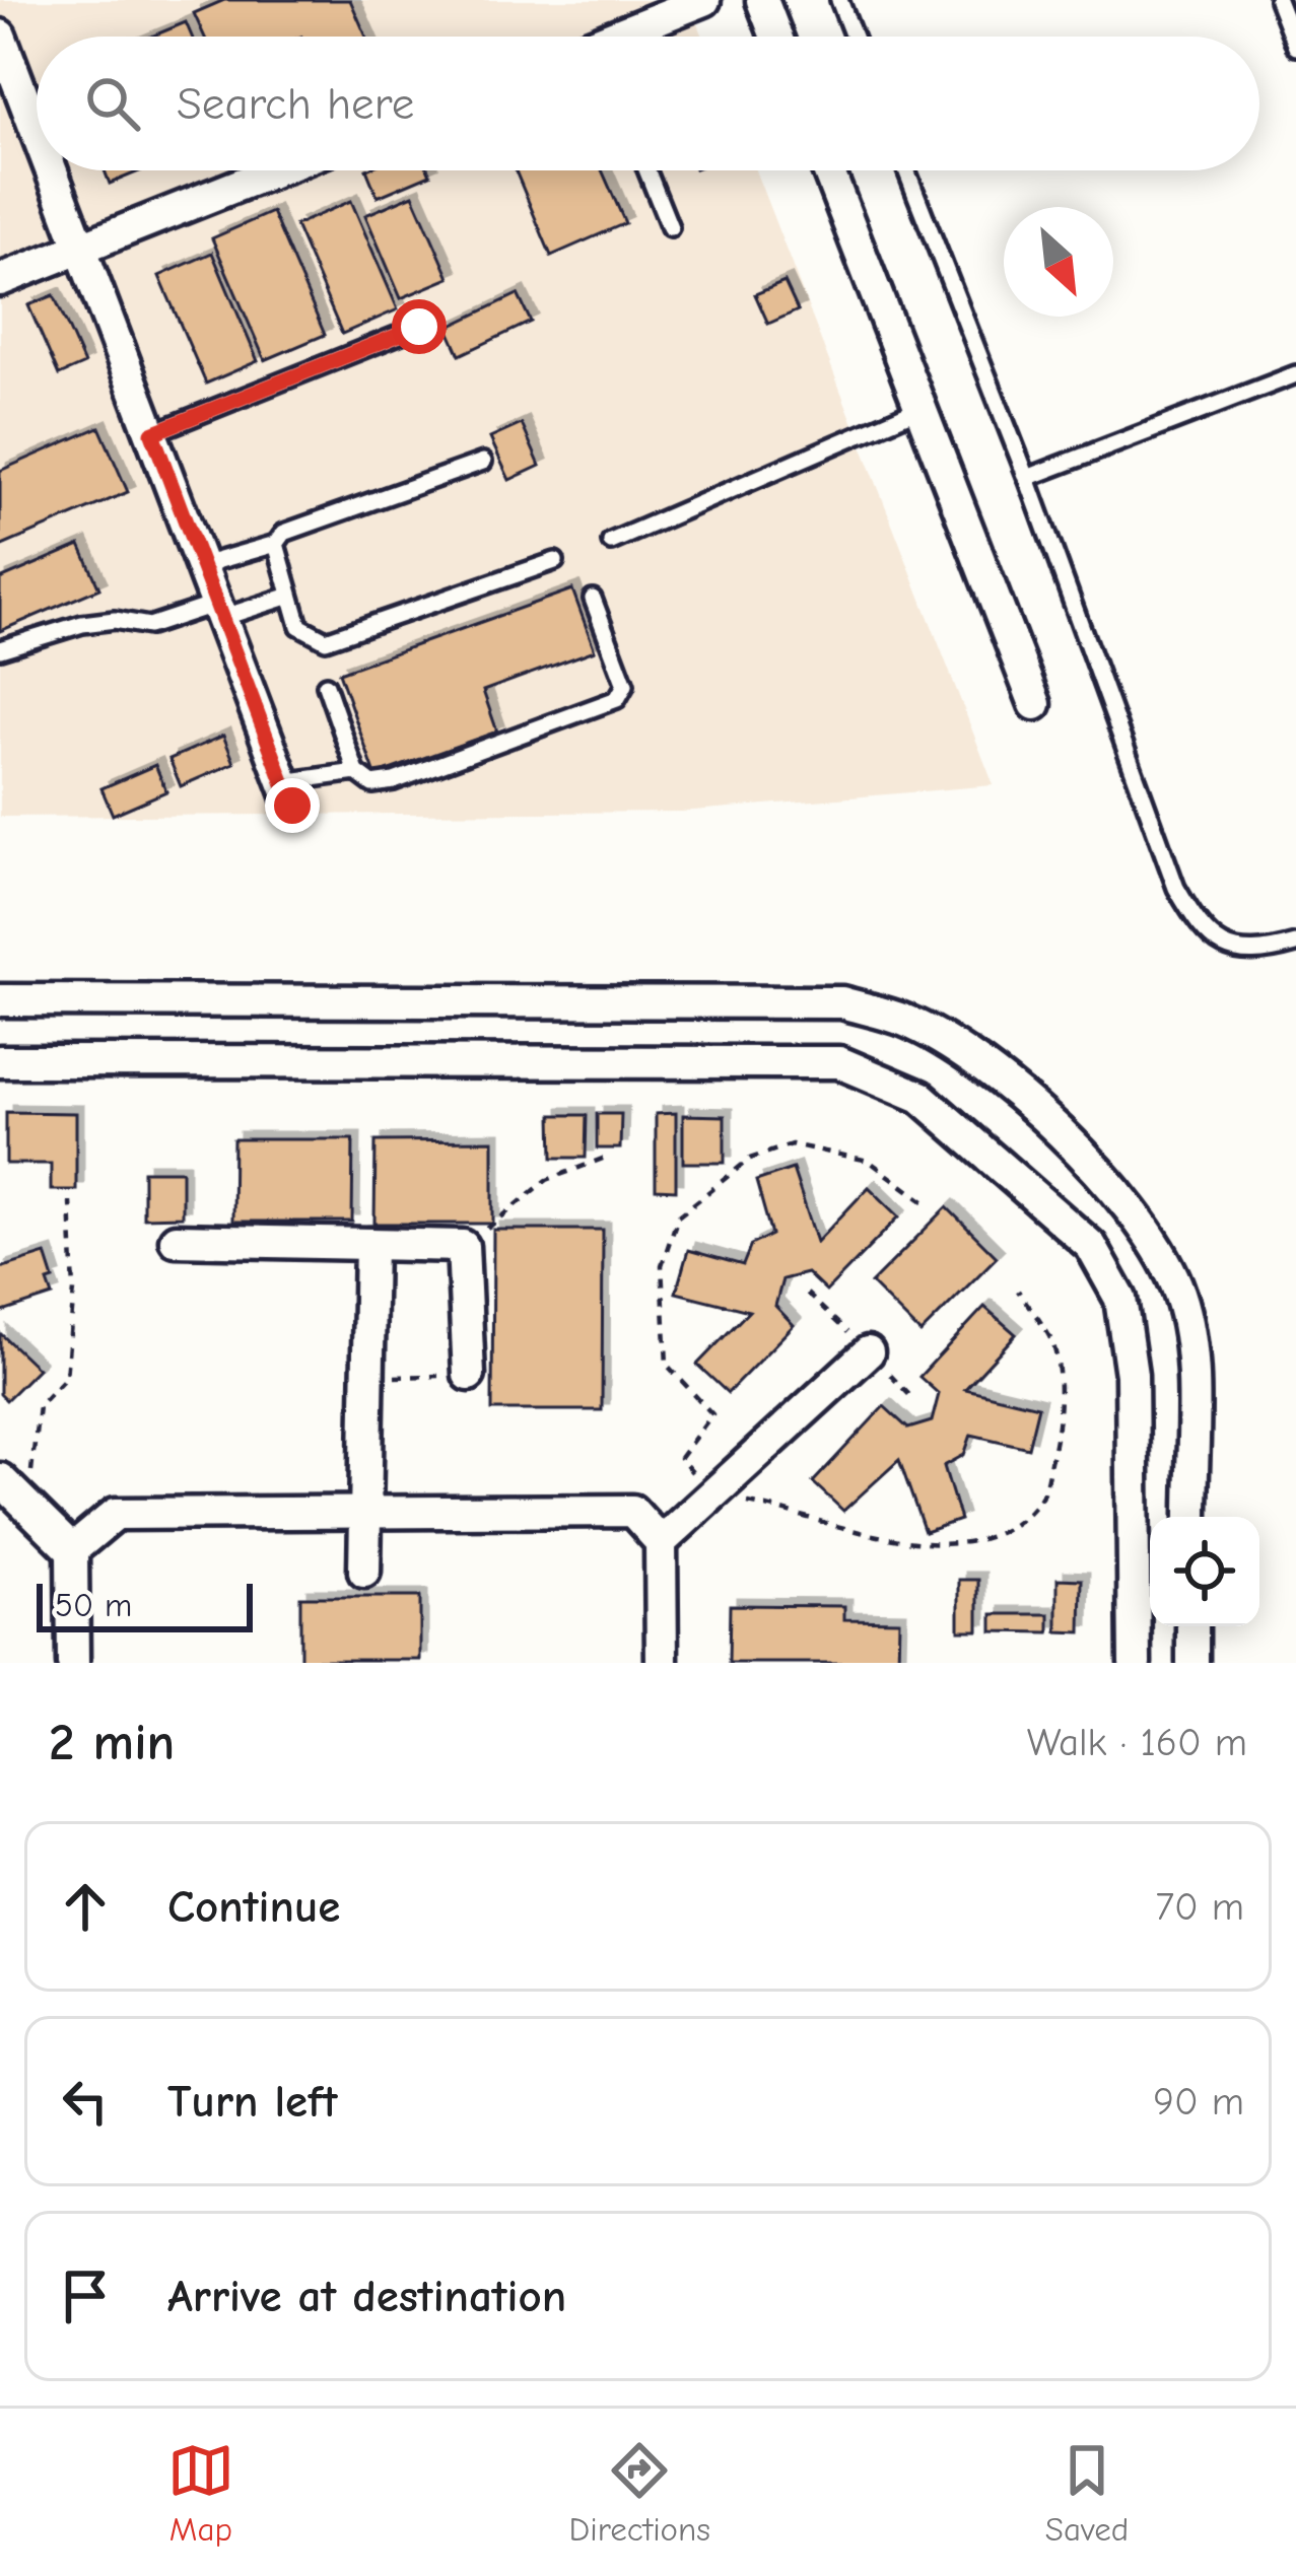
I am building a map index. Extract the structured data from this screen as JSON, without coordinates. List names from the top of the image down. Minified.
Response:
{"scale_bar":"50 m","north":"bottom right","page":{"search":"Search here","scale":"50 m","heading":["2 min","Walk · 160 m"],"list":[["Continue","70 m"],["Turn left","90 m"],"Arrive at destination"],"nav":["Map","Directions","Saved"]}}
